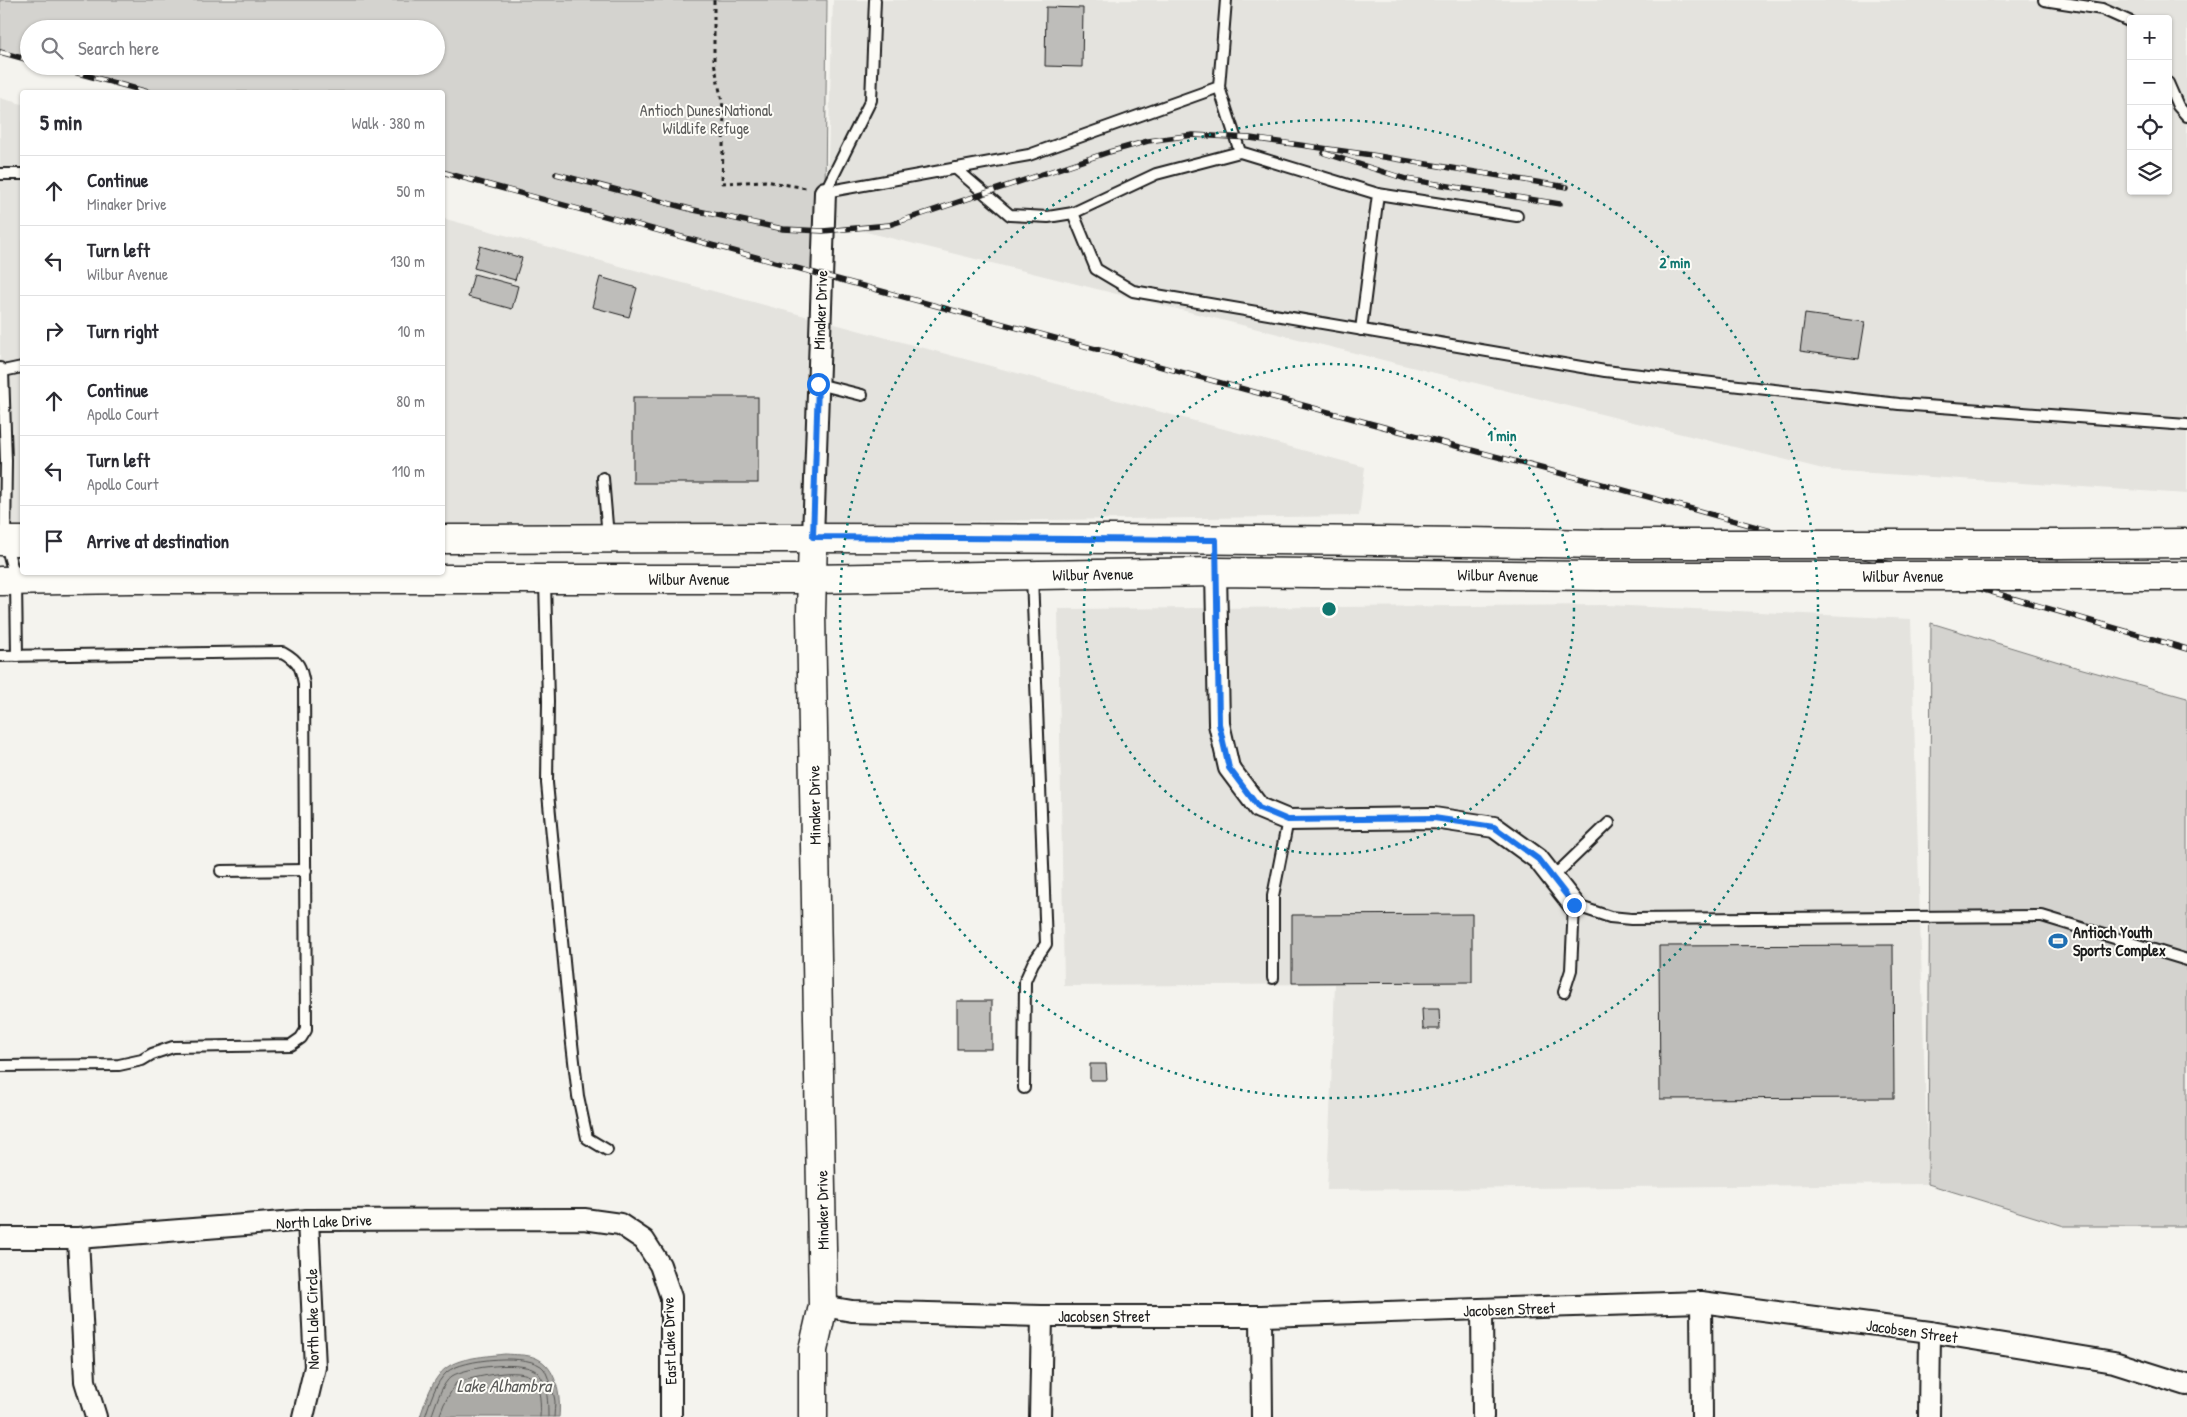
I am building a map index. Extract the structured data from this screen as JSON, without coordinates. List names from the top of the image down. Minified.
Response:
{"streets":{"main road":["Minaker Drive","Wilbur Avenue"],"street":["North Lake Drive","Jacobsen Street","North Lake Circle","East Lake Drive"]},"crossings":[["Minaker Drive","Wilbur Avenue"],["Minaker Drive","Jacobsen Street"],["North Lake Drive","North Lake Circle"],["North Lake Drive","East Lake Drive"]],"water":["Lake Alhambra"],"parks":["Antioch Dunes National Wildlife Refuge"],"places":{"sports":["Antioch Youth Sports Complex"]},"page":{"map_buttons":["+","−"],"search":"Search here","heading":["5 min","Walk · 380 m"],"list":[["Continue","Minaker Drive","50 m"],["Turn left","Wilbur Avenue","130 m"],["Turn right","10 m"],["Continue","Apollo Court","80 m"],["Turn left","Apollo Court","110 m"],"Arrive at destination"]},"rings":["2 min","1 min"]}
